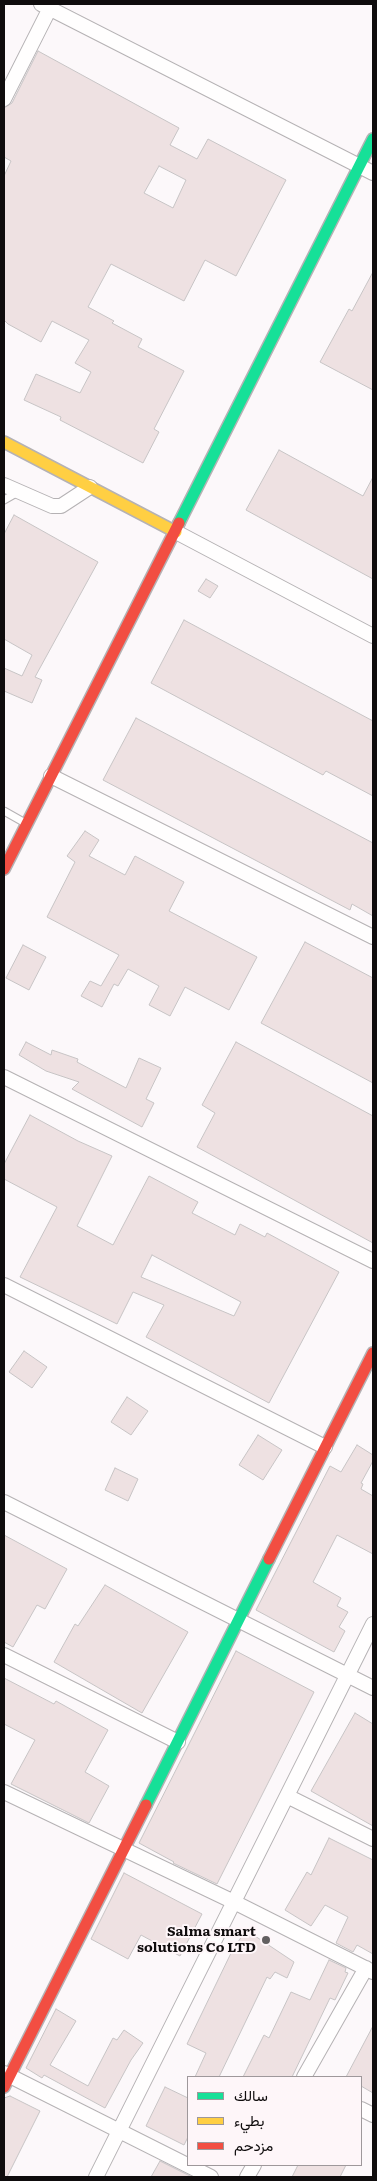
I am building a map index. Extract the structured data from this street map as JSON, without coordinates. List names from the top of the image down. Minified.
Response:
{"places":["Salma smart solutions Co LTD"],"legend":["سالك","بطيء","مزدحم"]}
